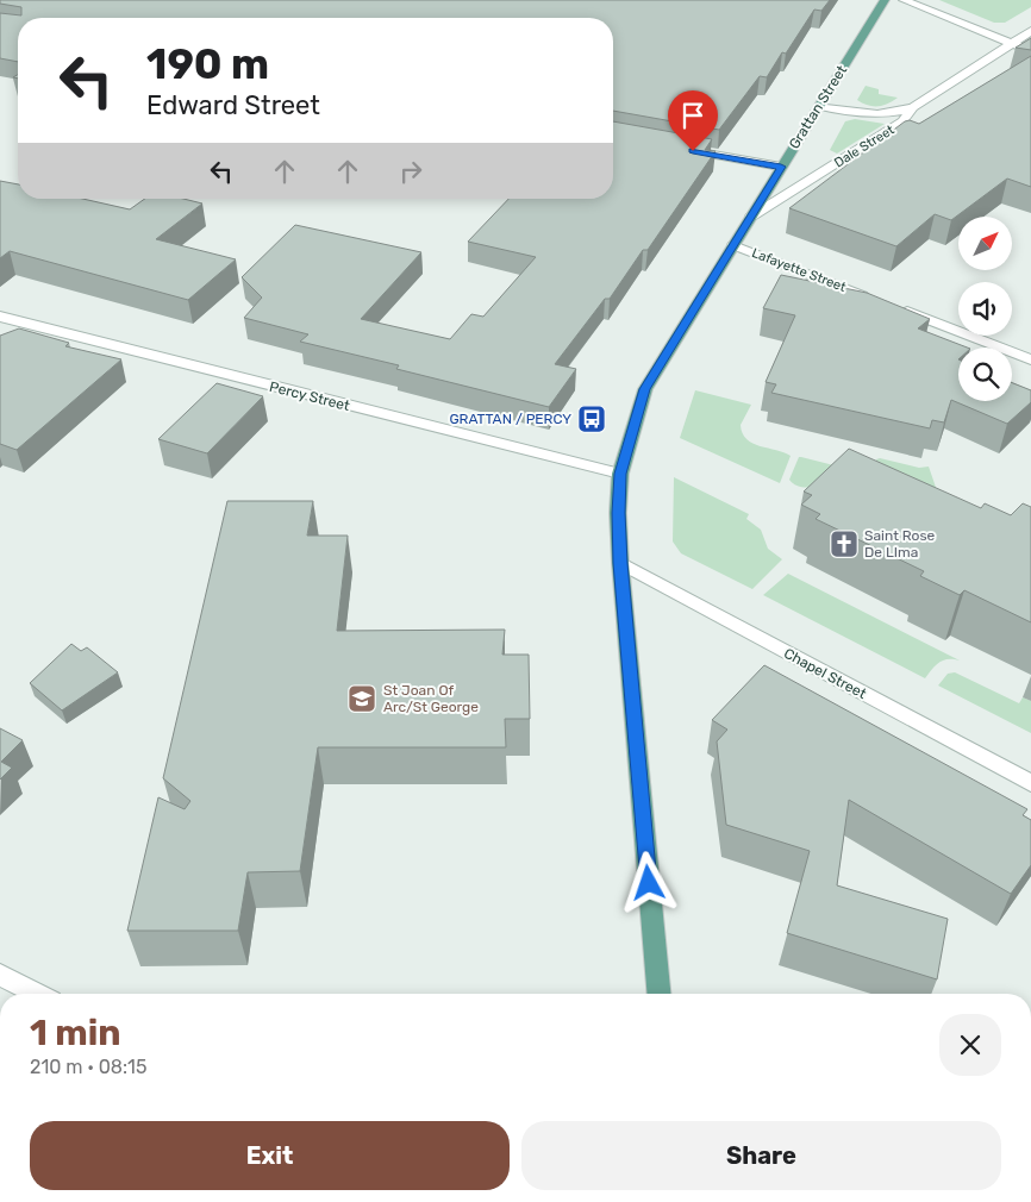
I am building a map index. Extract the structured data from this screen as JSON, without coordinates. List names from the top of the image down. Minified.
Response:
{"streets":{"main road":["Grattan Street"],"street":["Dale Street","Lafayette Street","Percy Street","Chapel Street"]},"crossings":[["Grattan Street","Dale Street"],["Grattan Street","Lafayette Street"],["Grattan Street","Percy Street"],["Grattan Street","Chapel Street"]],"places":{"bus stop":["GRATTAN / PERCY"],"church":["Saint Rose De LIma"],"school or university":["St Joan Of Arc/St George"]},"north":"top right","page":{"turn":["190 m","Edward Street"],"heading":["1 min","210 m · 08:15"],"buttons":["Exit","Share"]}}
